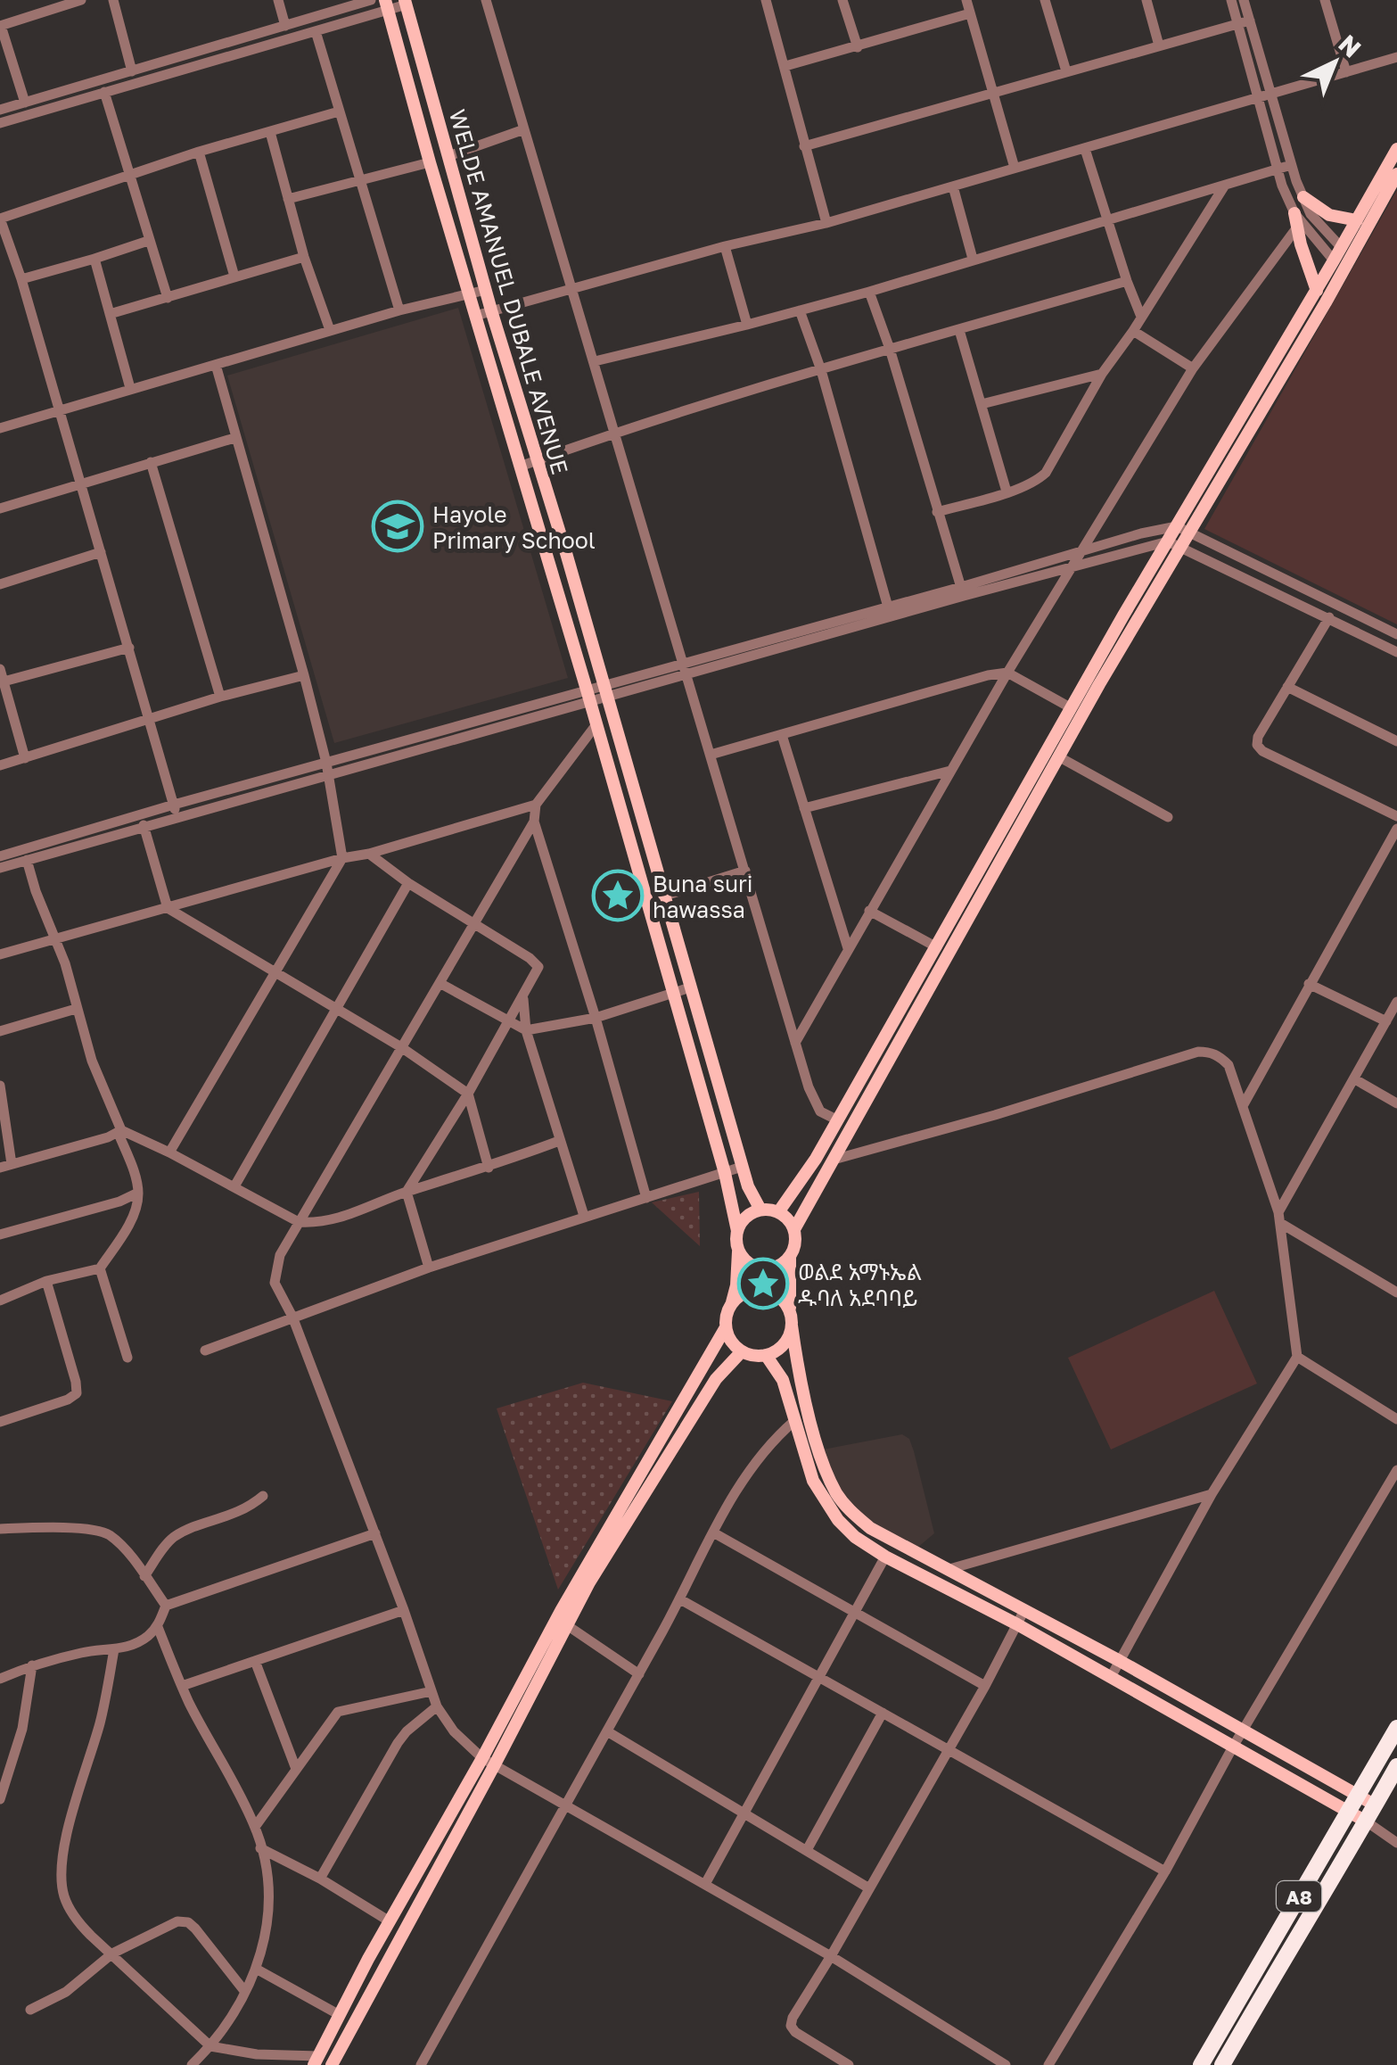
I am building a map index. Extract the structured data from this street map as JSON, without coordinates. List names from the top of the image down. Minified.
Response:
{"streets":{"highway":["A8"],"main road":["WELDE AMANUEL DUBALE AVENUE"]},"places":{"school or university":["Hayole Primary School"],"place":["Buna suri hawassa","ወልደ አማኑኤል ዱባለ አደባባይ"]},"north":"top right"}
